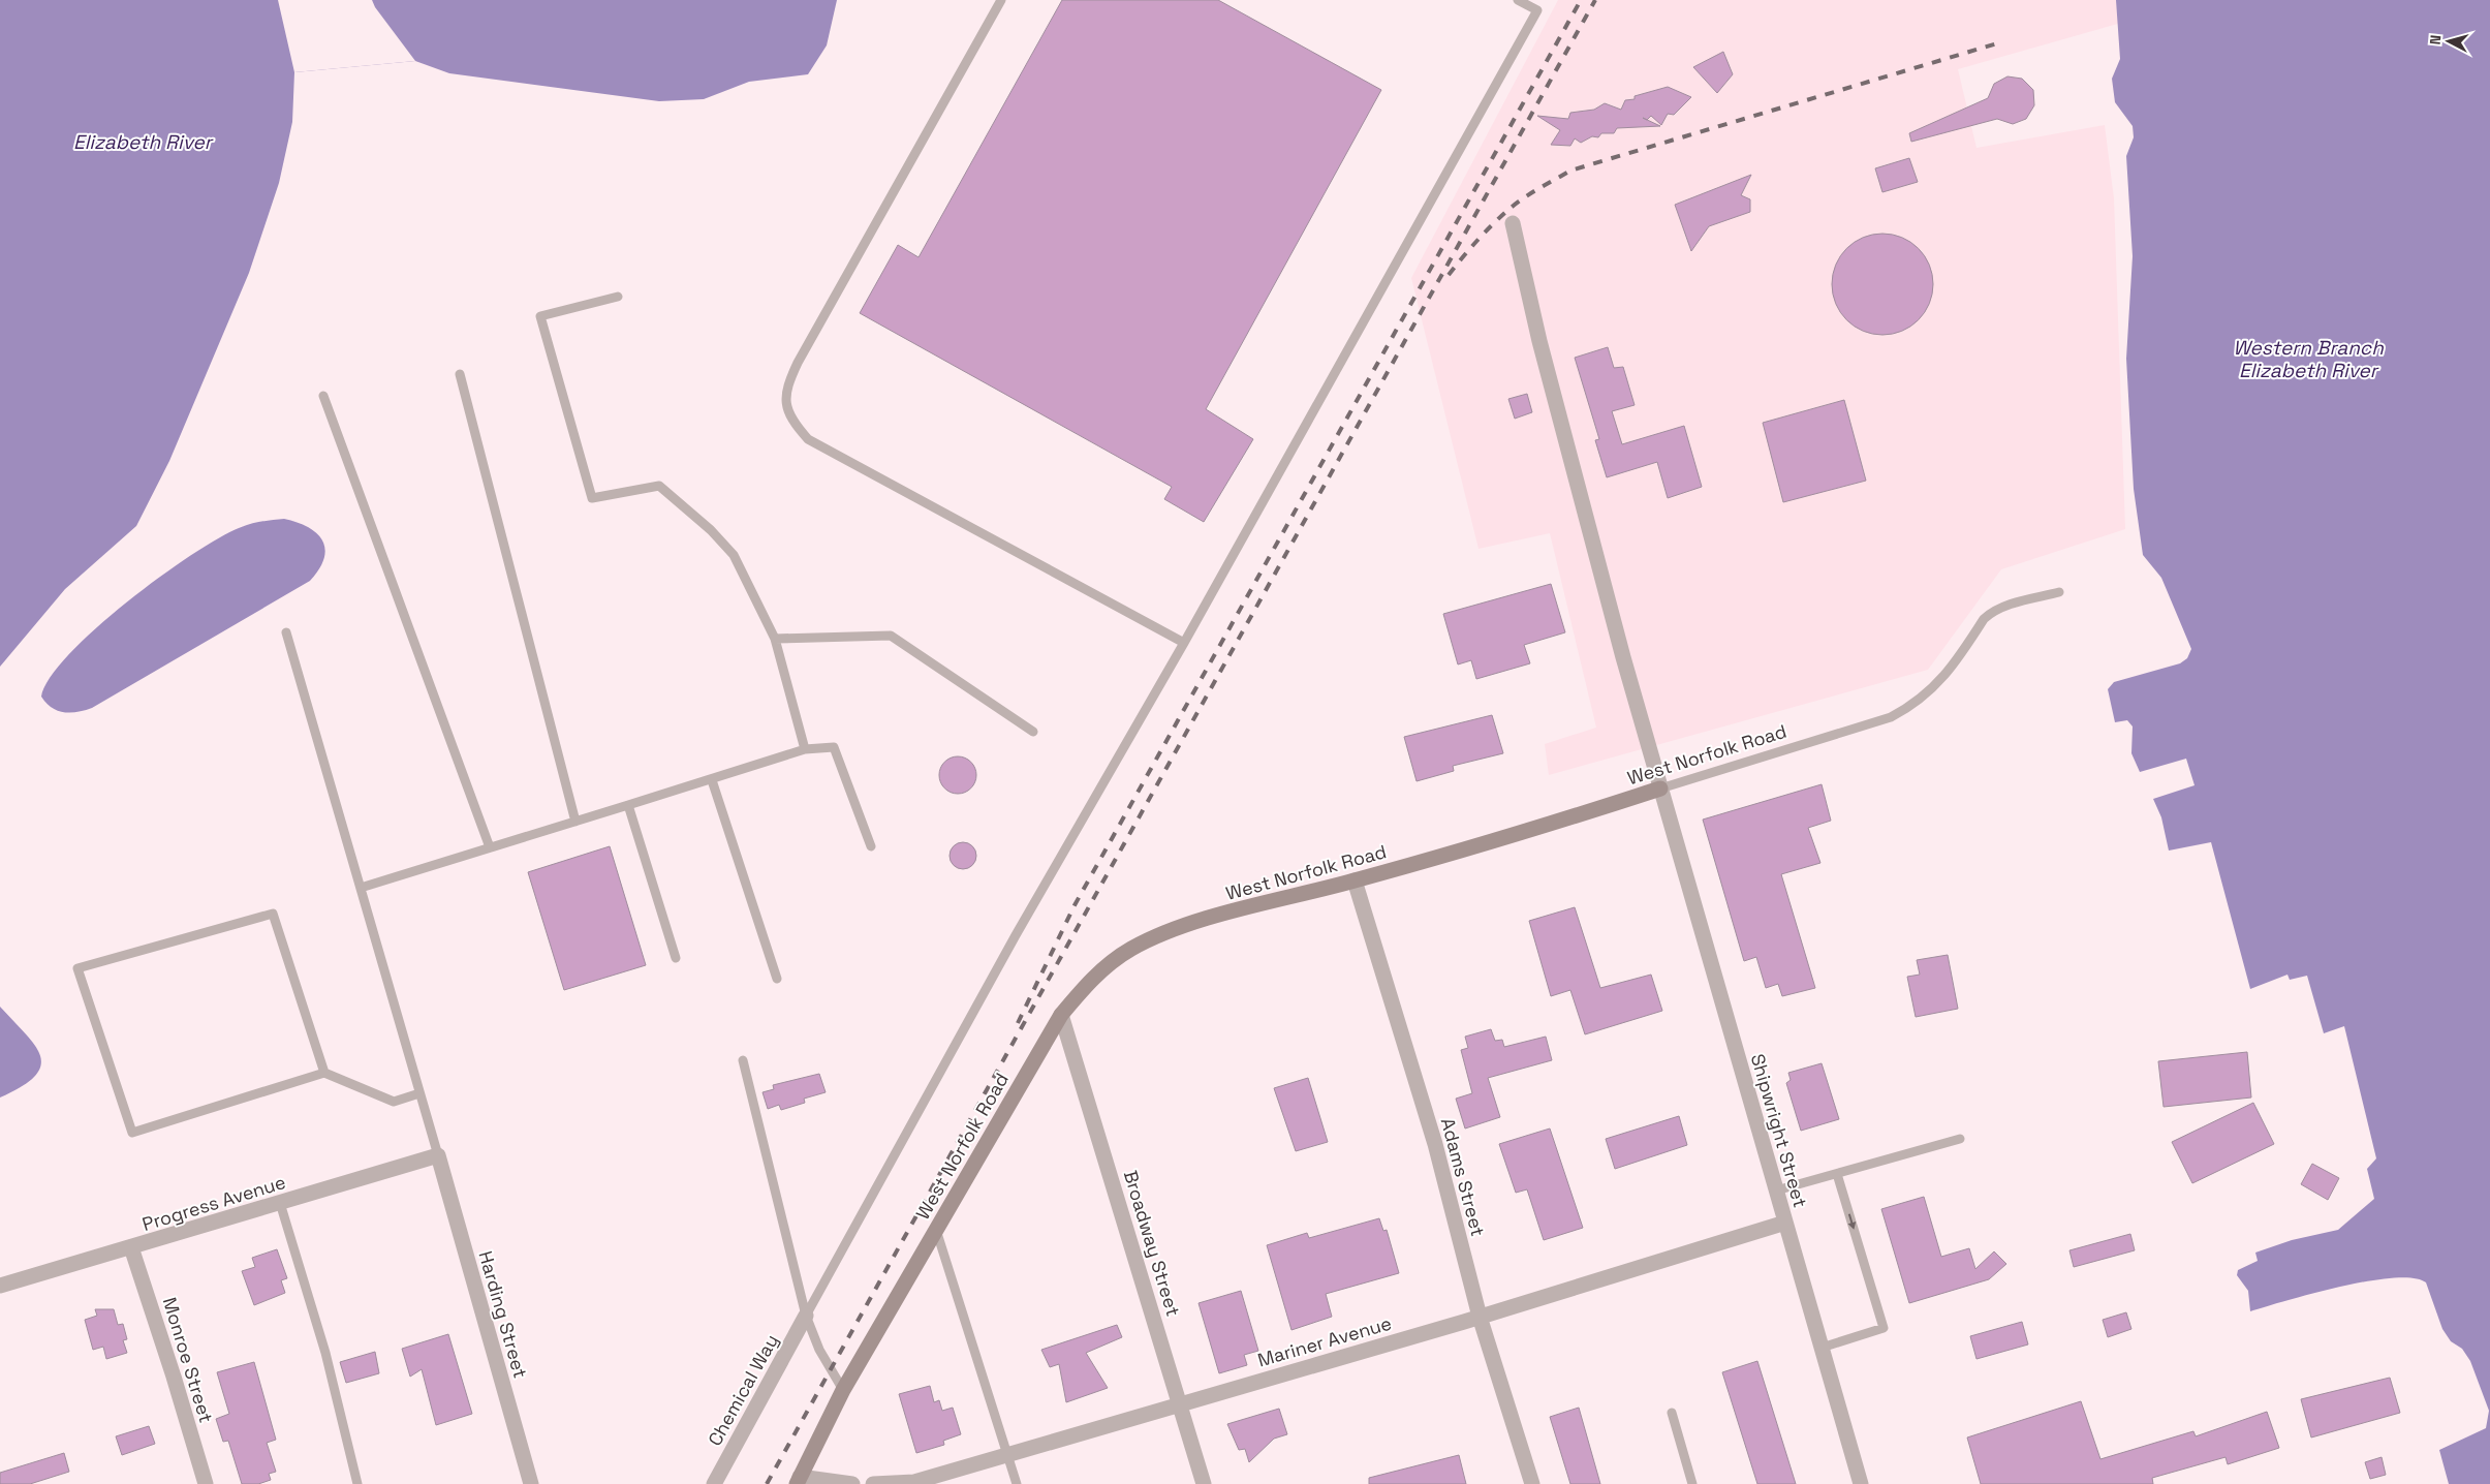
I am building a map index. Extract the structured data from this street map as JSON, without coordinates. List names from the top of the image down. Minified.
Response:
{"streets":{"street":["West Norfolk Road","Shipwright Street","Adams Street","Progress Avenue","Broadway Street","Harding Street","Mariner Avenue","Monroe Street","Chemical Way"]},"crossings":[["West Norfolk Road","Shipwright Street"],["West Norfolk Road","Adams Street"],["West Norfolk Road","Broadway Street"],["Shipwright Street","Mariner Avenue"],["Adams Street","Mariner Avenue"],["Progress Avenue","Harding Street"],["Progress Avenue","Monroe Street"],["Broadway Street","Mariner Avenue"]],"water":["Elizabeth River","Western Branch Elizabeth River"],"north":"left"}
